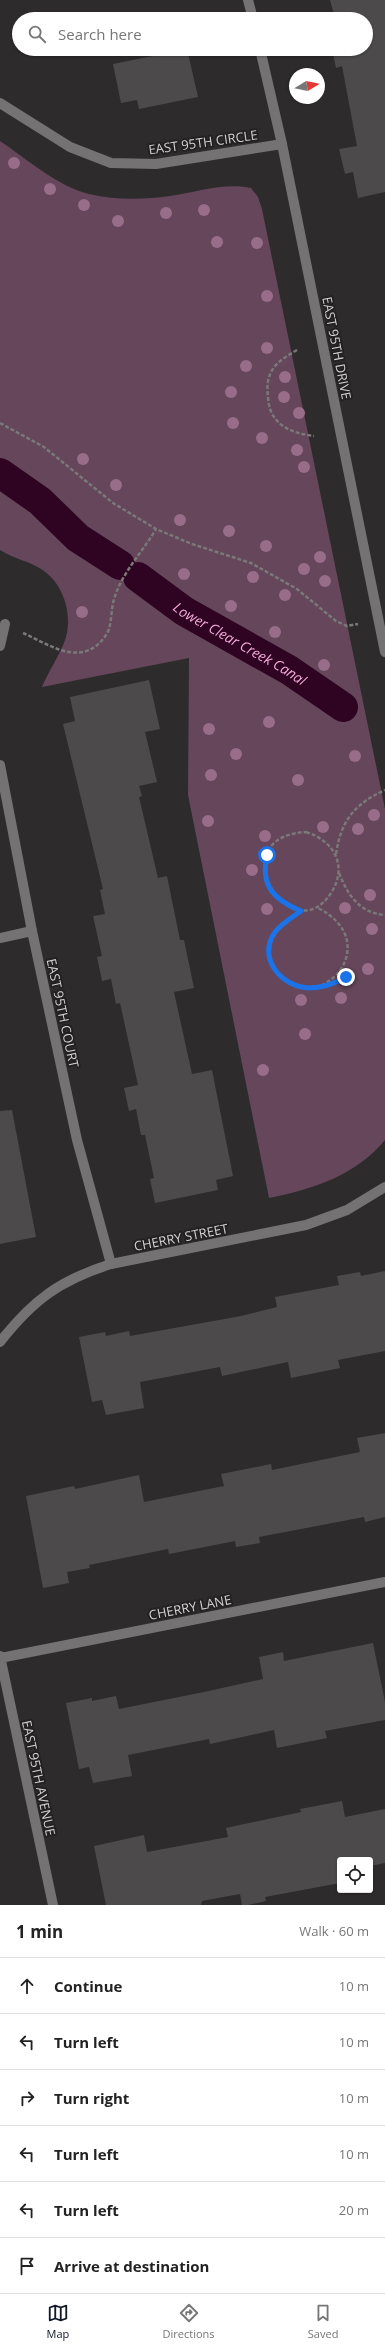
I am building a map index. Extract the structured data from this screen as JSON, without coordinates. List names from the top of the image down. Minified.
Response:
{"streets":{"street":["EAST 95TH CIRCLE","EAST 95TH DRIVE","EAST 95TH COURT","CHERRY STREET","CHERRY LANE","EAST 95TH AVENUE"]},"crossings":[["EAST 95TH CIRCLE","EAST 95TH DRIVE"],["EAST 95TH COURT","CHERRY STREET"],["CHERRY LANE","EAST 95TH AVENUE"]],"water":["Lower Clear Creek Canal"],"north":"right","page":{"search":"Search here","heading":["1 min","Walk · 60 m"],"list":[["Continue","10 m"],["Turn left","10 m"],["Turn right","10 m"],["Turn left","10 m"],["Turn left","20 m"],"Arrive at destination"],"nav":["Map","Directions","Saved"]}}
